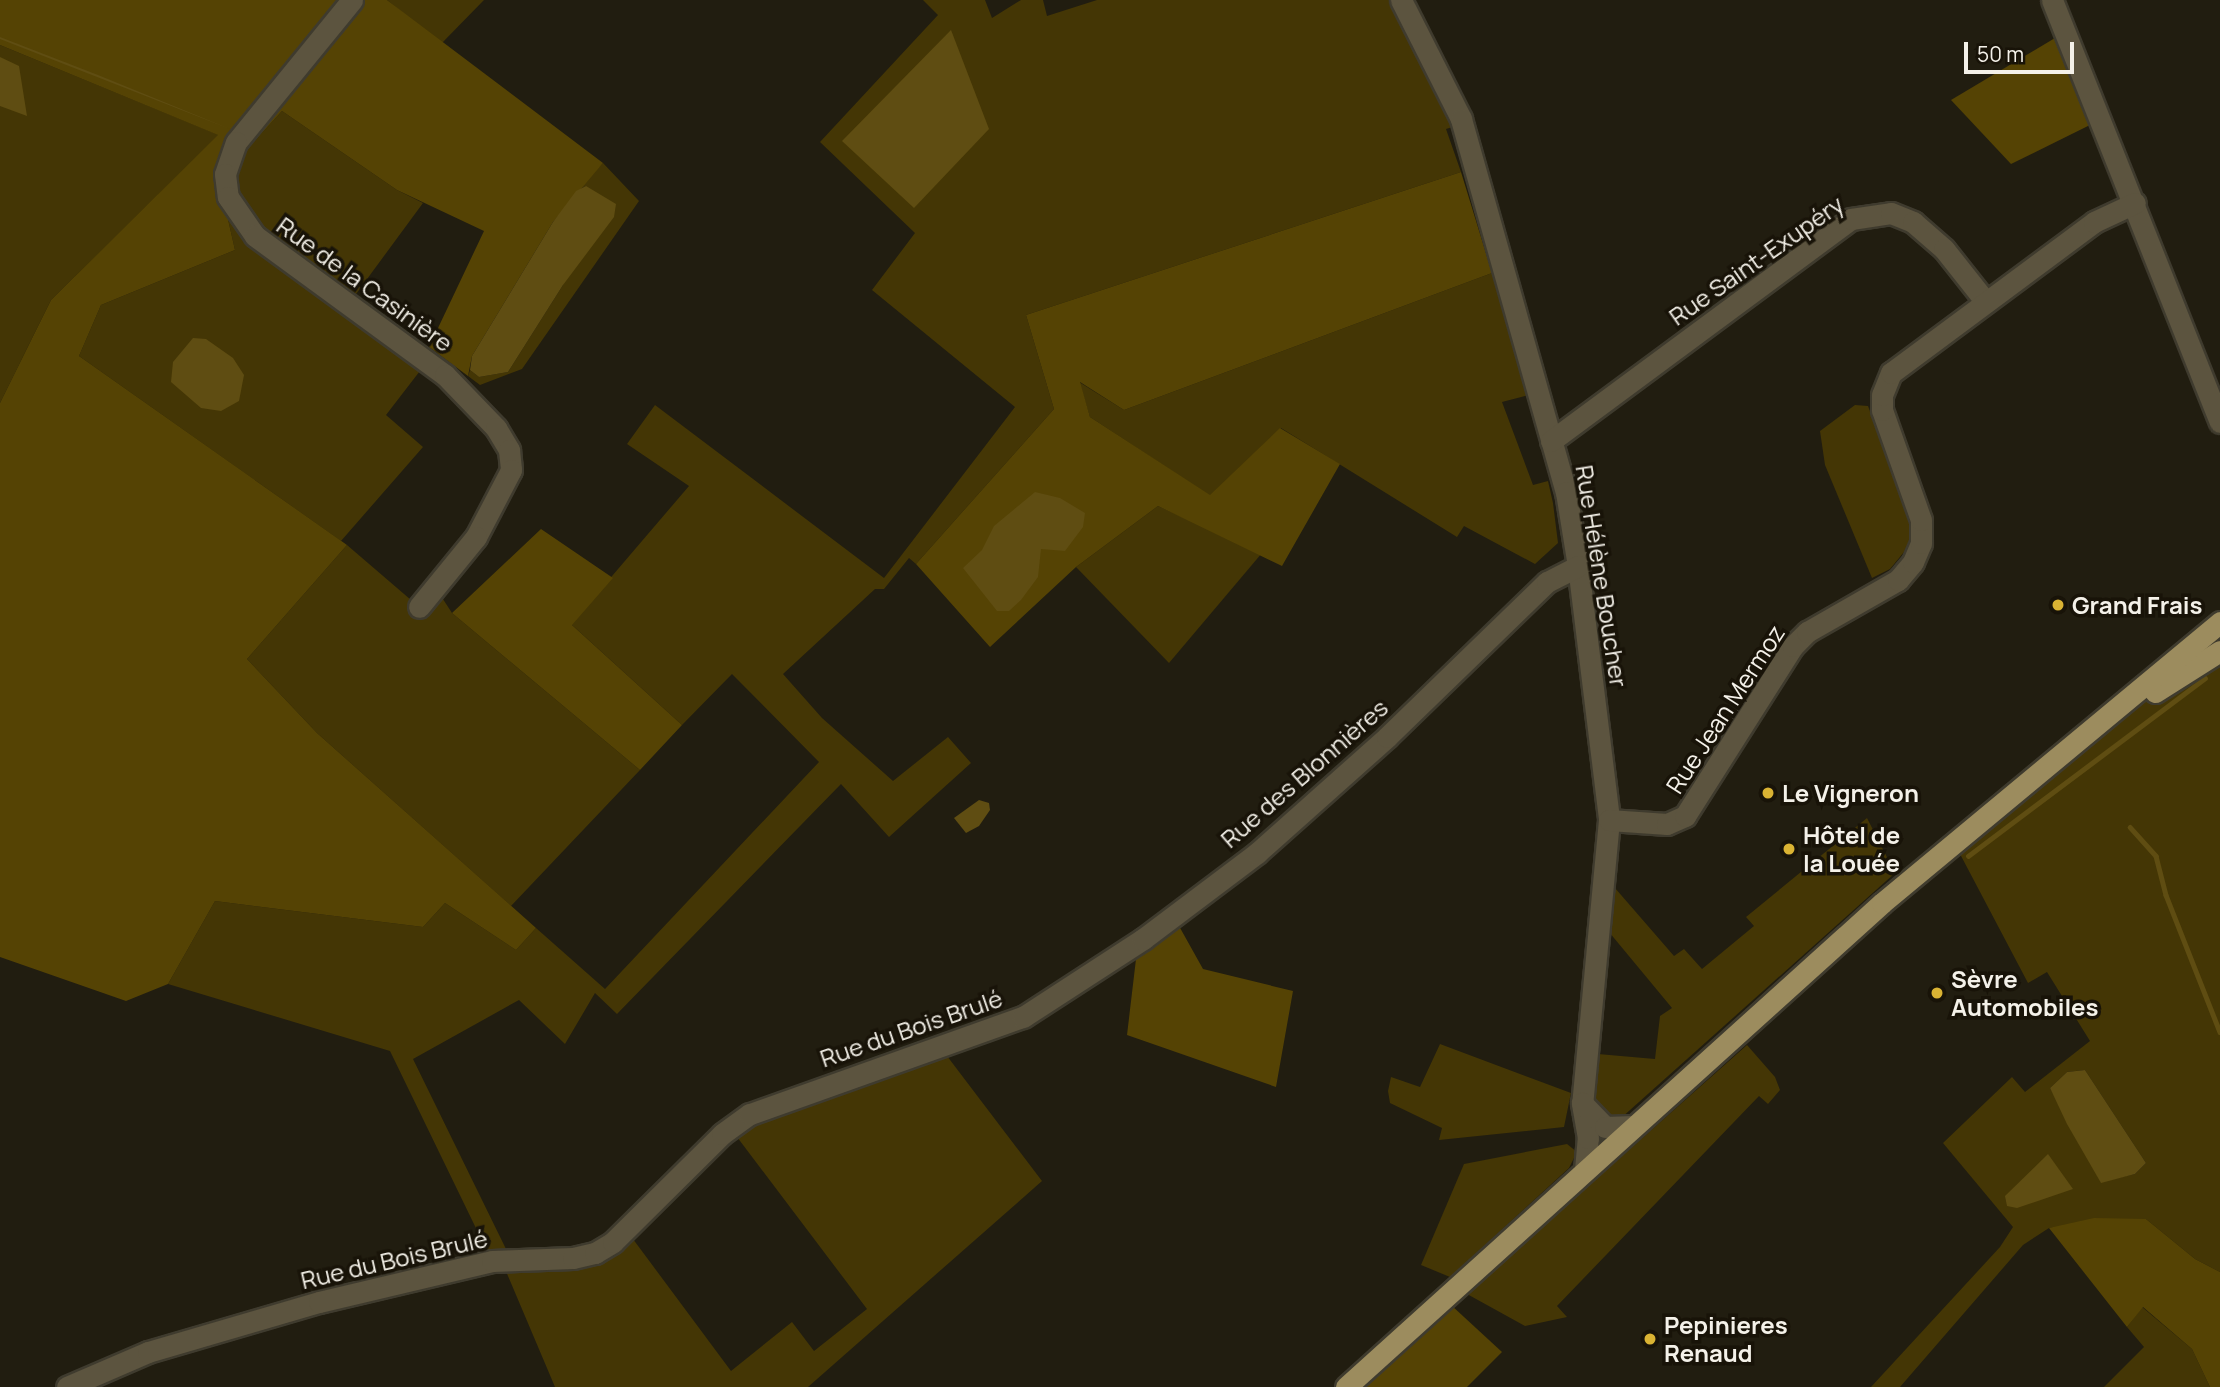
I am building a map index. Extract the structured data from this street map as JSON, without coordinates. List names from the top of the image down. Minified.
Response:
{"streets":{"street":["Rue Saint-Exupéry","Rue de la Casinière","Rue Hélène Boucher","Rue Jean Mermoz","Rue des Blonnières","Rue du Bois Brulé"]},"crossings":[["Rue Saint-Exupéry","Rue Hélène Boucher"],["Rue Saint-Exupéry","Rue Jean Mermoz"],["Rue Hélène Boucher","Rue Jean Mermoz"],["Rue Hélène Boucher","Rue des Blonnières"],["Rue des Blonnières","Rue du Bois Brulé"]],"places":["Grand Frais","Le Vigneron","Hôtel de la Louée","Sèvre Automobiles","Pepinieres Renaud"],"scale_bar":"50 m"}
